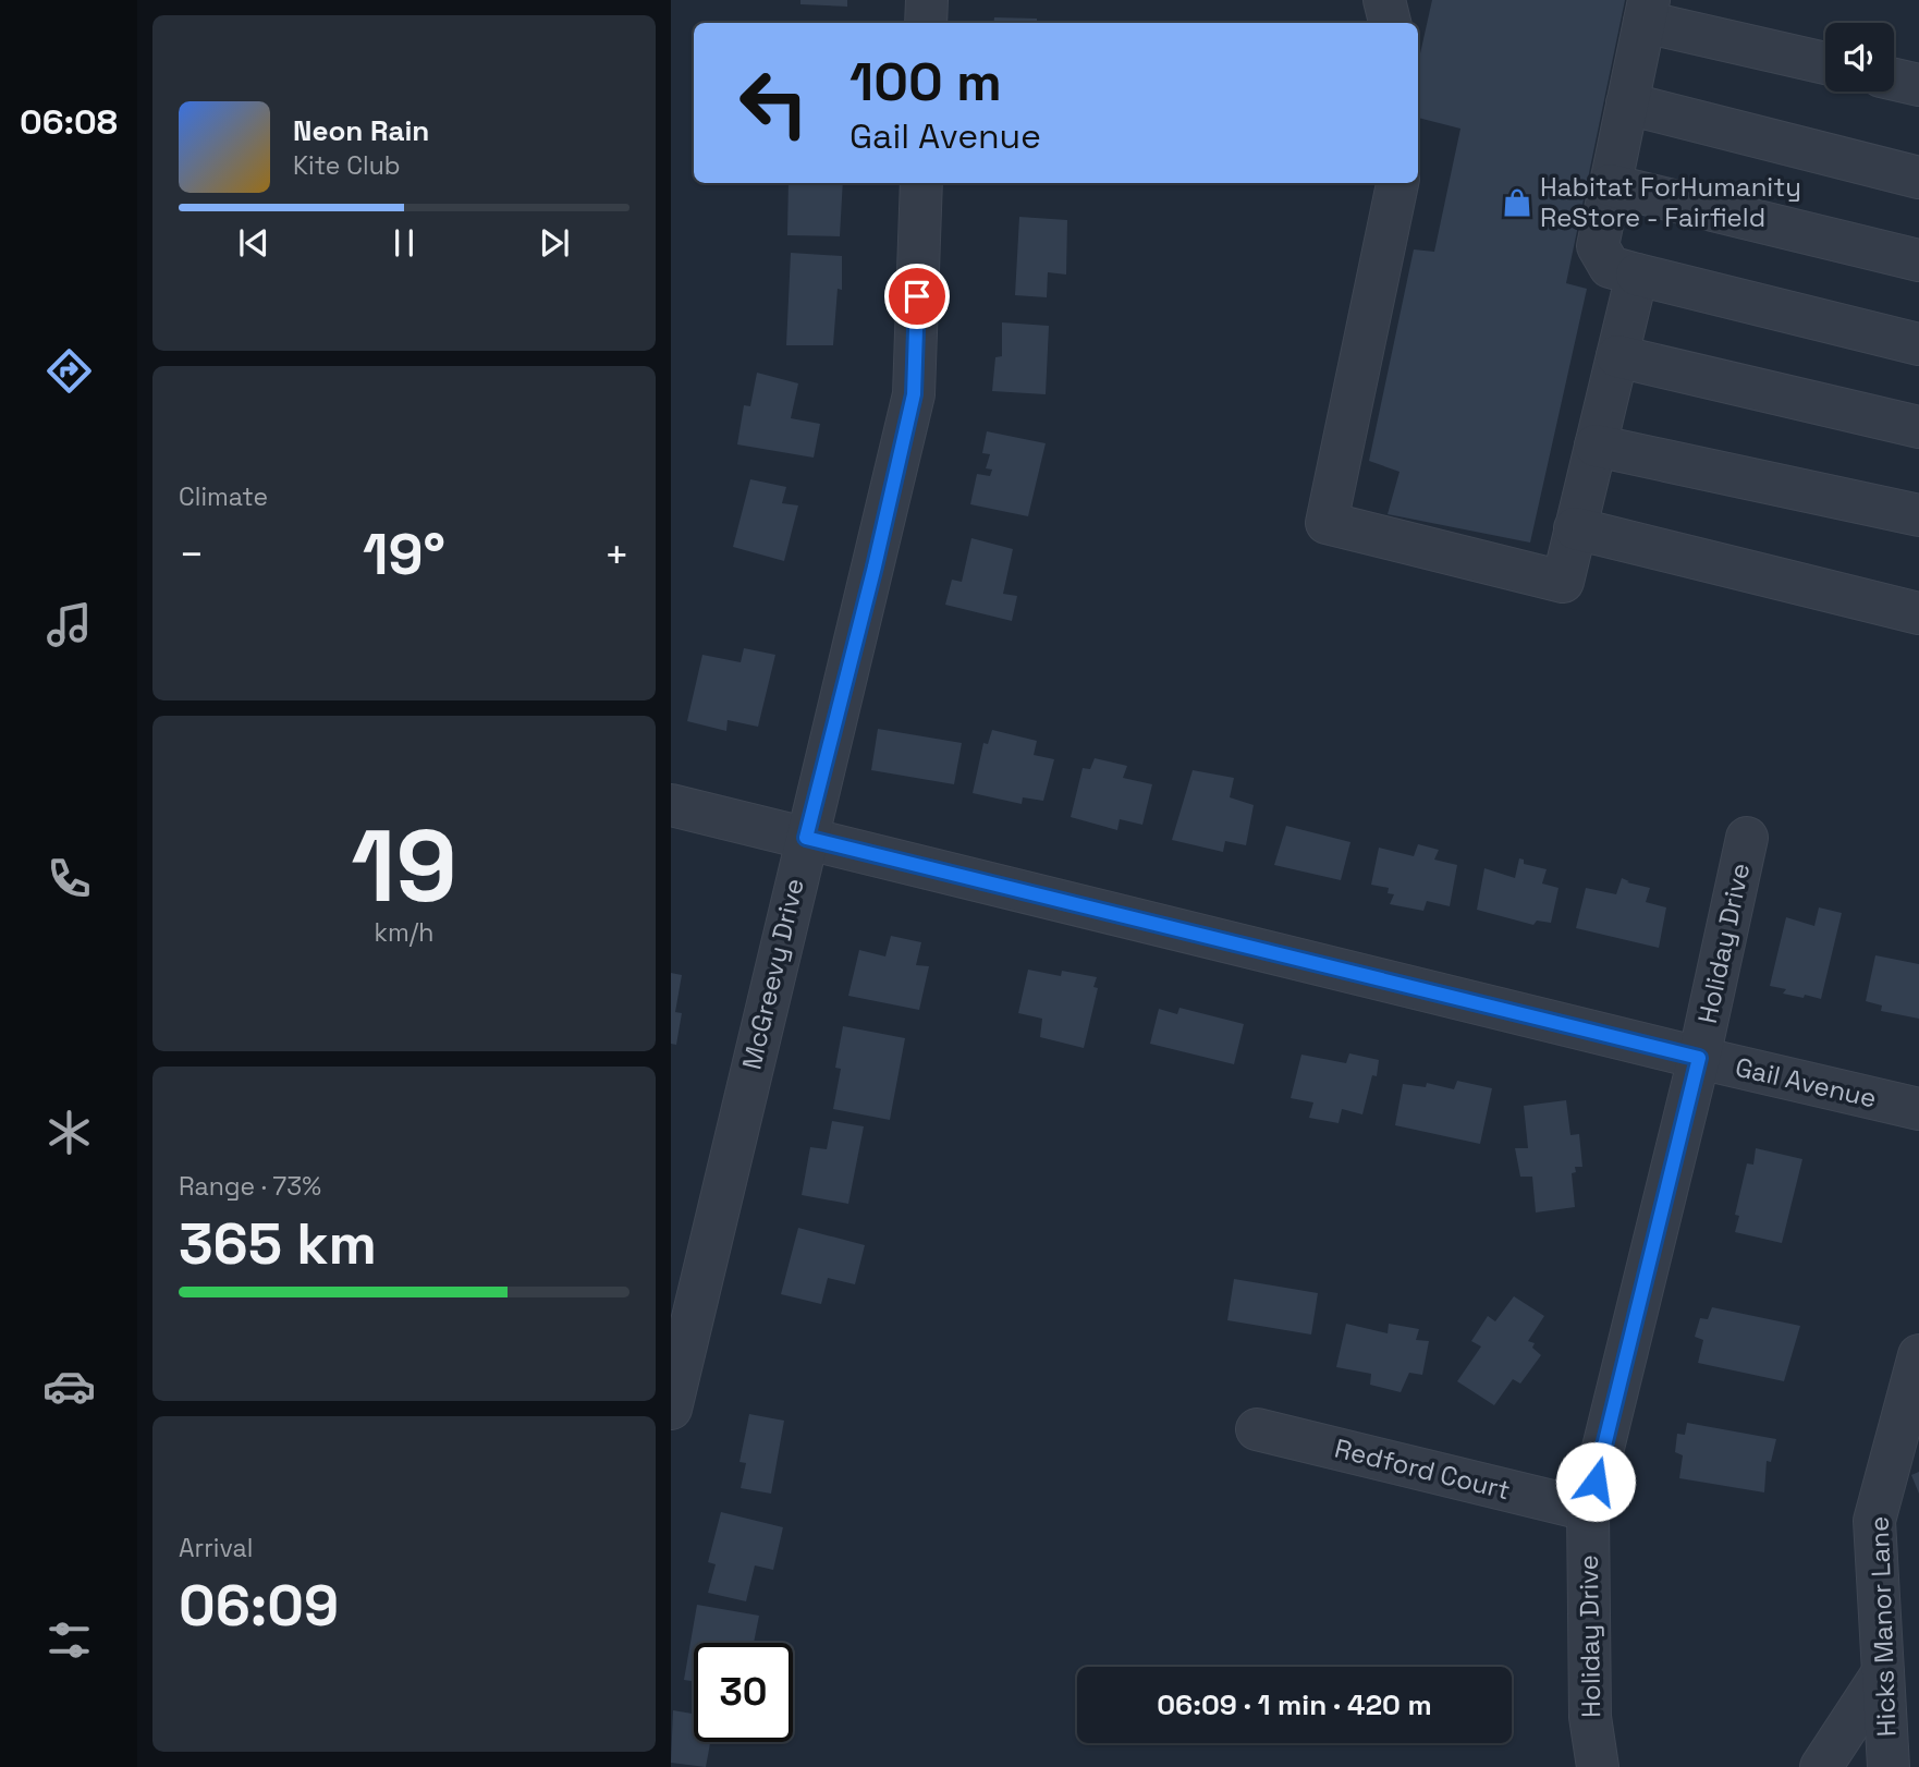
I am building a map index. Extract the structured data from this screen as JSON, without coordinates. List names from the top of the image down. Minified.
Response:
{"streets":{"street":["Holiday Drive","McGreevy Drive","Gail Avenue","Redford Court","Hicks Manor Lane"]},"crossings":[["Holiday Drive","Gail Avenue"],["Holiday Drive","Redford Court"],["McGreevy Drive","Gail Avenue"]],"places":{"shop":["Habitat ForHumanity ReStore - Fairfield"]},"page":{"tabs":"06:08","turn":["100 m","Gail Avenue"],"song":["Neon Rain","Kite Club"],"tile":["Climate",["19","km/h"],["Range · 73%","365 km"],["Arrival","06:09"]],"heat":["−","19°","+"],"limit":"30","trip":"06:09 · 1 min · 420 m"}}
